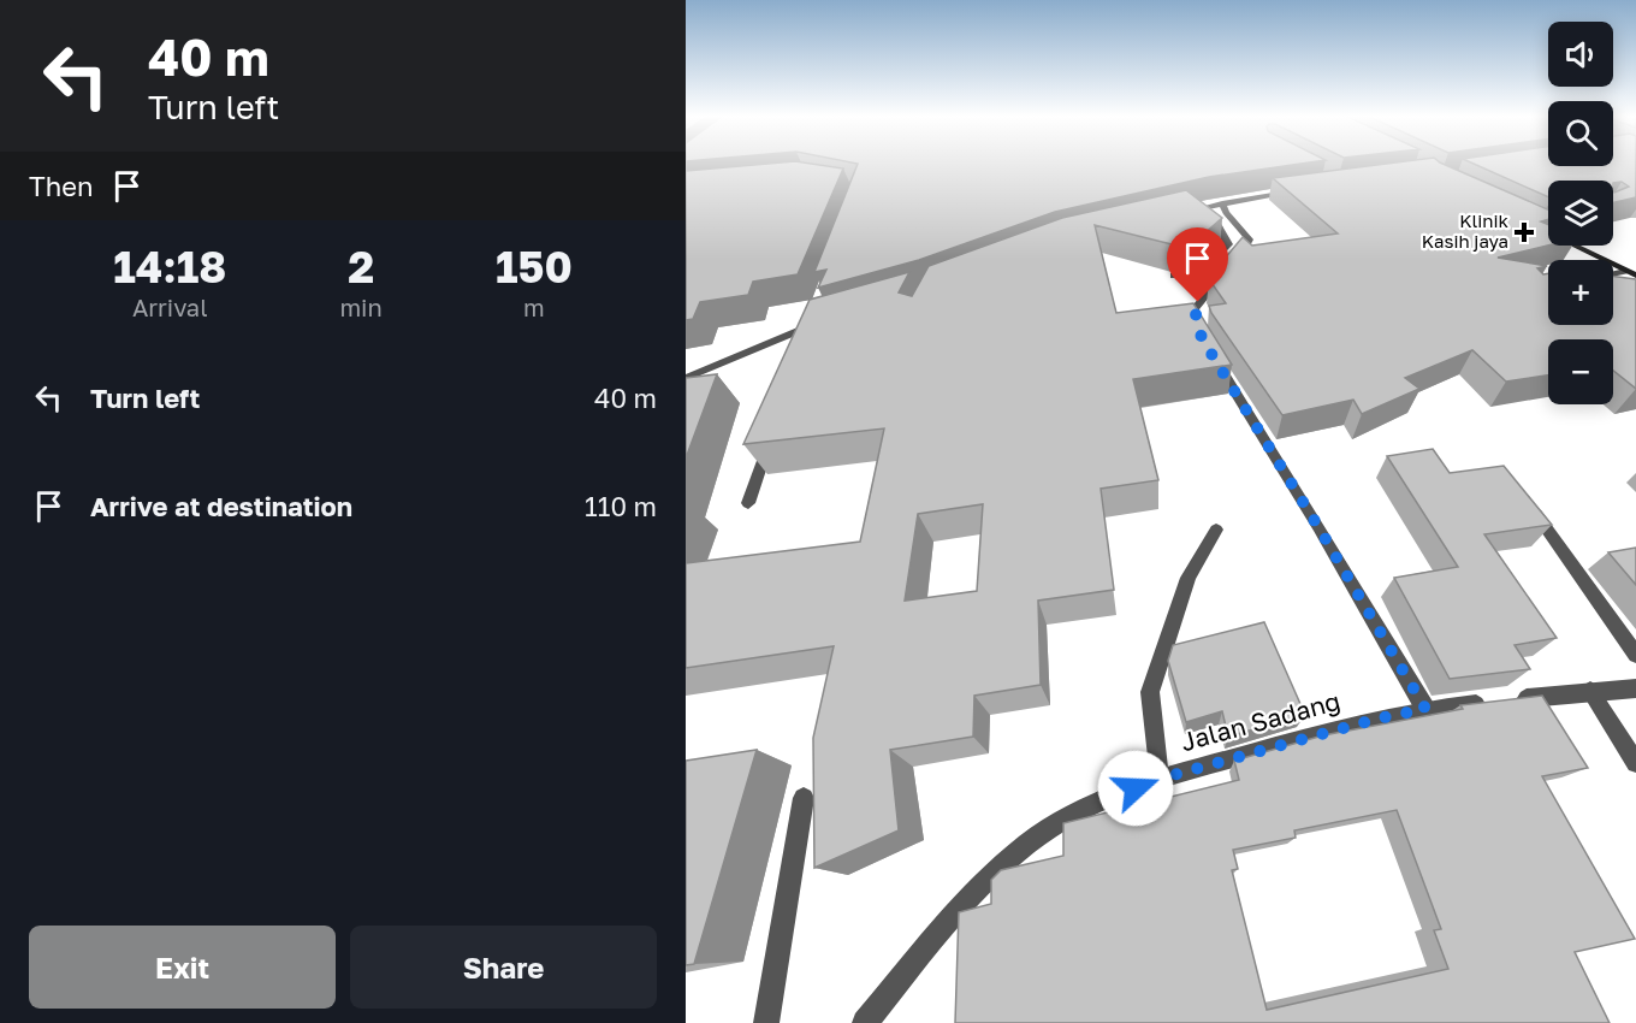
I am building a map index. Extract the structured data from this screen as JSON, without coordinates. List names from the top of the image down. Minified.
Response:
{"streets":{"street":["Jalan Sadang"]},"places":{"health":["Klinik Kasih jaya"]},"page":{"turn":["40 m","Turn left"],"map_buttons":["+","−"],"then":"Then","eta":["14:18","Arrival","2","min","150","m"],"list":[{"name":"Turn left","value":"40 m"},{"name":"Arrive at destination","value":"110 m"}],"buttons":["Exit","Share"]}}
